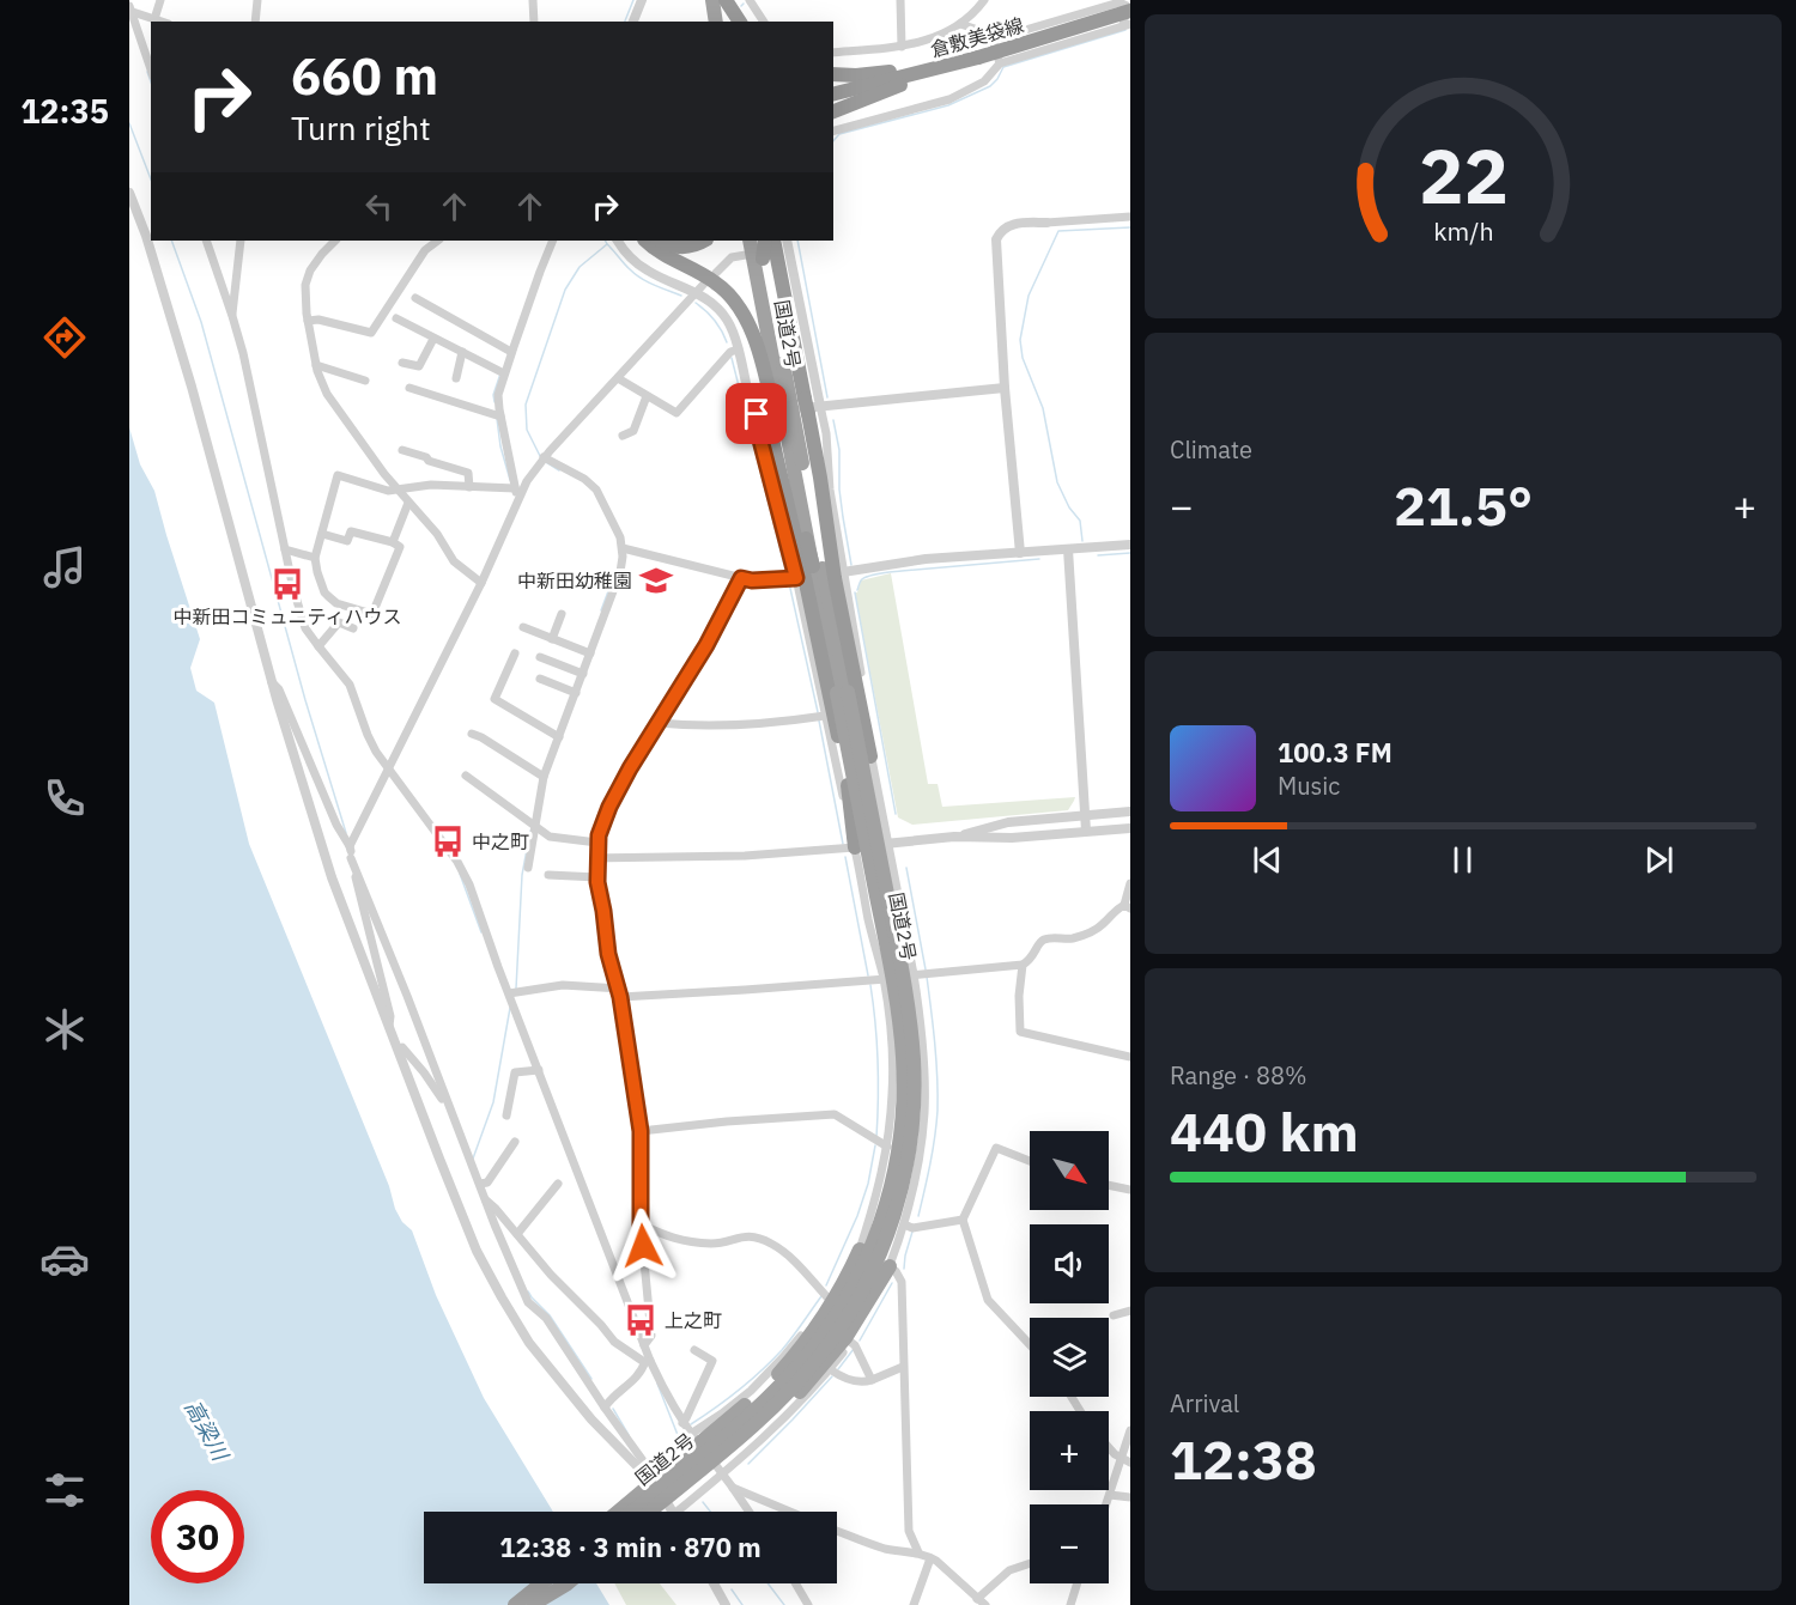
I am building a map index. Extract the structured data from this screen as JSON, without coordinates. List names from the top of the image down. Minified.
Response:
{"streets":{"highway":["倉敷美袋線","国道2号"]},"water":["高梁川"],"places":{"school or university":["中新田幼稚園"],"bus stop":["中新田コミュニティハウス","中之町","上之町"]},"north":"bottom right","page":{"tabs":"12:35","turn":["660 m","Turn right"],"tile":["Climate",["Range · 88%","440 km"],["Arrival","12:38"]],"heat":["−","21.5°","+"],"song":["100.3 FM","Music"],"map_buttons":["+","−"],"limit":"30","trip":"12:38 · 3 min · 870 m","gauge":["22","km/h"]}}
